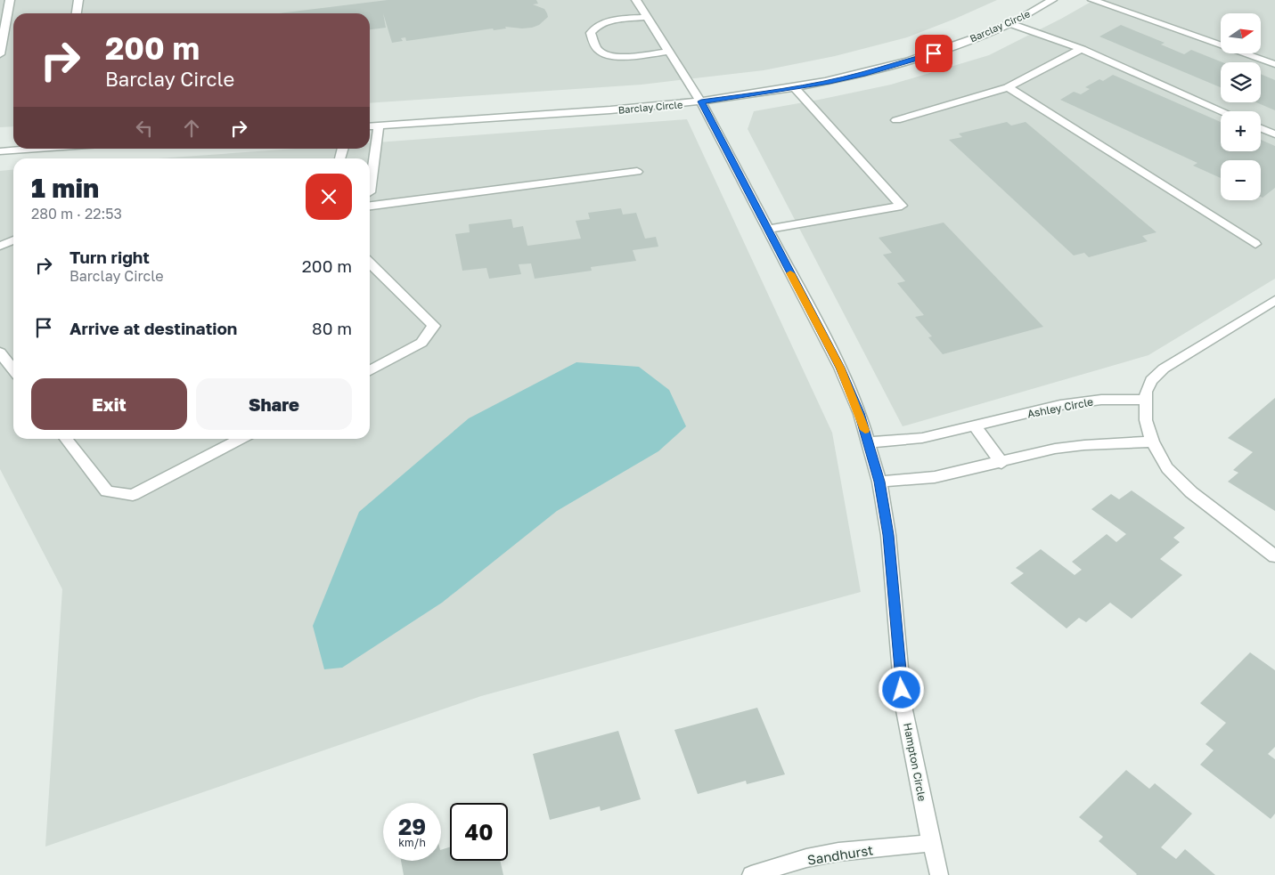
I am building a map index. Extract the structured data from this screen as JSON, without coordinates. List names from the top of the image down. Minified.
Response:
{"streets":{"street":["Barclay Circle","Ashley Circle","Hampton Circle","Sandhurst"]},"crossings":[["Barclay Circle","Hampton Circle"],["Ashley Circle","Hampton Circle"],["Hampton Circle","Sandhurst"]],"north":"right","page":{"map_buttons":["+","−"],"turn":["200 m","Barclay Circle"],"heading":["1 min","280 m · 22:53"],"list":[{"name":"Turn right","note":"Barclay Circle","value":"200 m"},{"name":"Arrive at destination","value":"80 m"}],"buttons":["Exit","Share"],"speed":"29 km/h","limit":"40"}}
